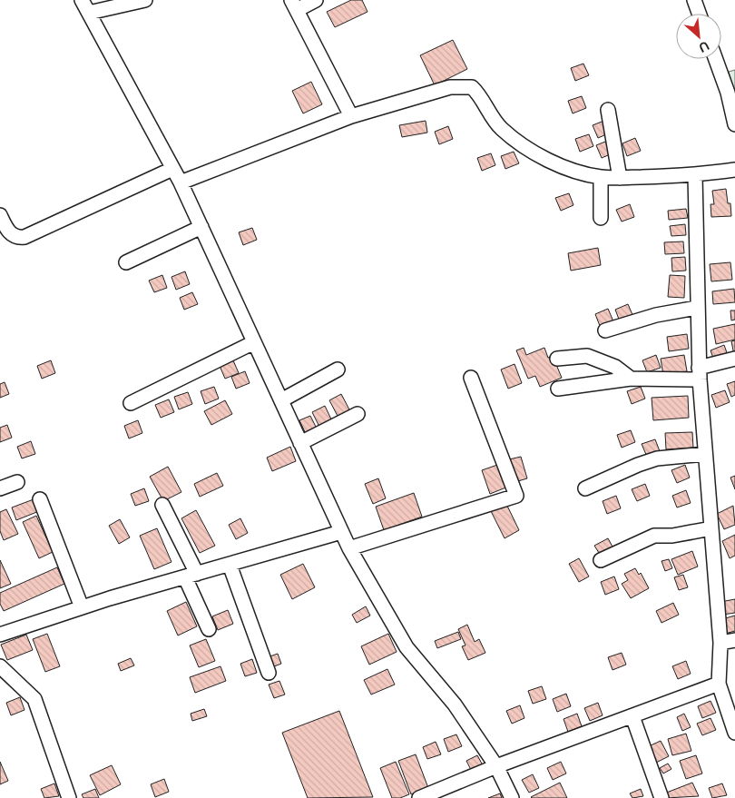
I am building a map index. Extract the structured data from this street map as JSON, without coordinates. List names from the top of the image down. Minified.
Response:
{"north":"bottom right"}
